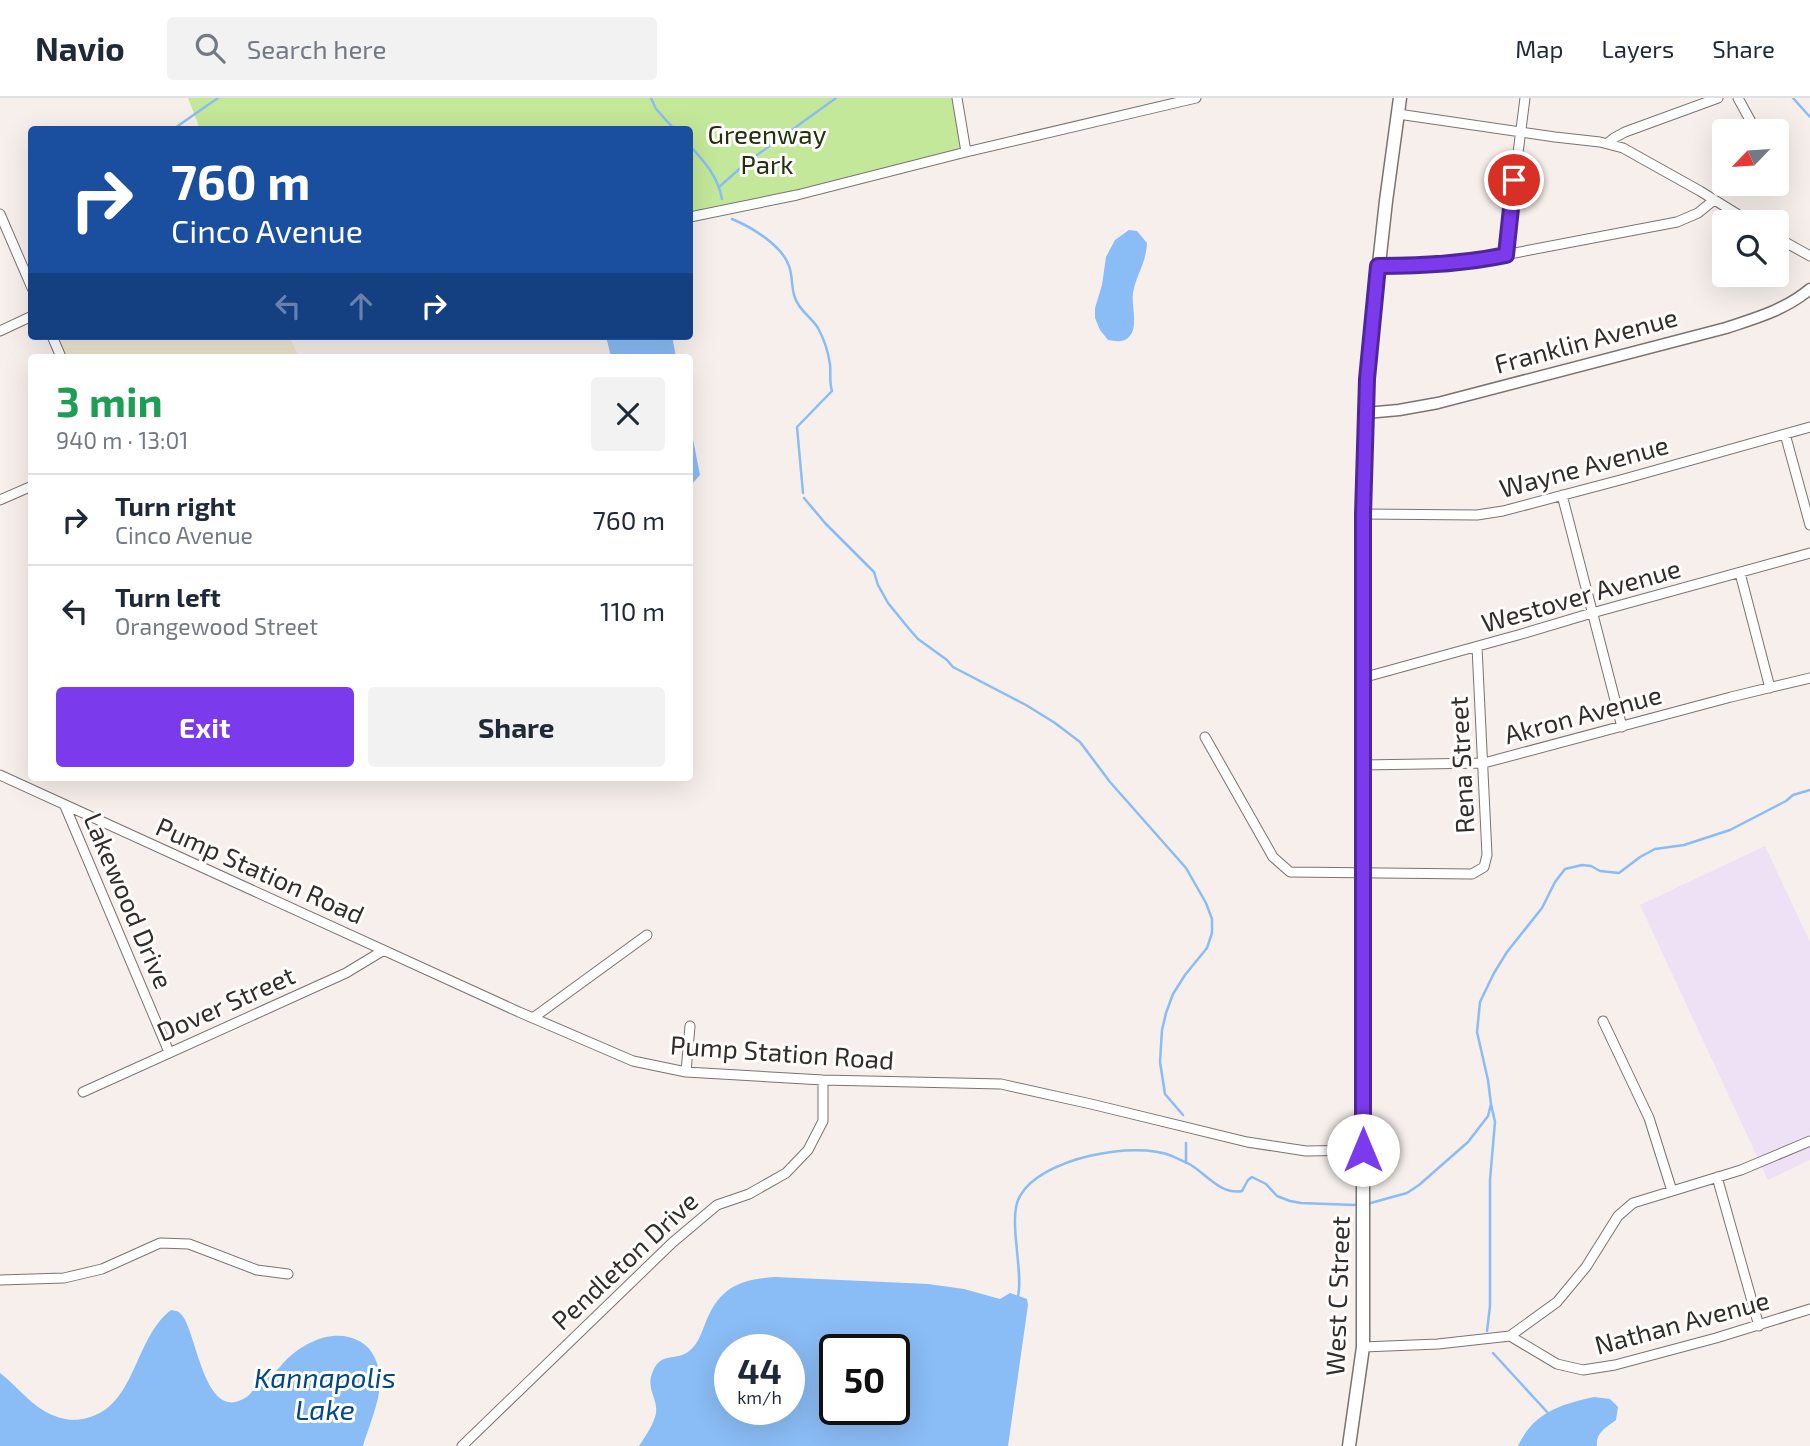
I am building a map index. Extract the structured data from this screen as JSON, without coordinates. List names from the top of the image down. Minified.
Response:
{"streets":{"main road":["West C Street"],"street":["Franklin Avenue","Wayne Avenue","Westover Avenue","Akron Avenue","Rena Street","Pump Station Road","Lakewood Drive","Dover Street","Pendleton Drive","Nathan Avenue"]},"crossings":[["Franklin Avenue","West C Street"],["Wayne Avenue","West C Street"],["Westover Avenue","Rena Street"],["Westover Avenue","West C Street"],["Akron Avenue","Rena Street"],["Akron Avenue","West C Street"],["Rena Street","West C Street"],["Pump Station Road","Lakewood Drive"],["Pump Station Road","Dover Street"],["Pump Station Road","Pendleton Drive"],["Pump Station Road","West C Street"],["Lakewood Drive","Dover Street"]],"water":["Kannapolis Lake"],"parks":["Greenway Park"],"north":"bottom left","page":{"header":"Navio","search":"Search here","nav":["Map","Layers","Share"],"turn":["760 m","Cinco Avenue"],"heading":["3 min","940 m · 13:01"],"list":[{"name":"Turn right","note":"Cinco Avenue","value":"760 m"},{"name":"Turn left","note":"Orangewood Street","value":"110 m"}],"buttons":["Exit","Share"],"speed":"44 km/h","limit":"50"}}
